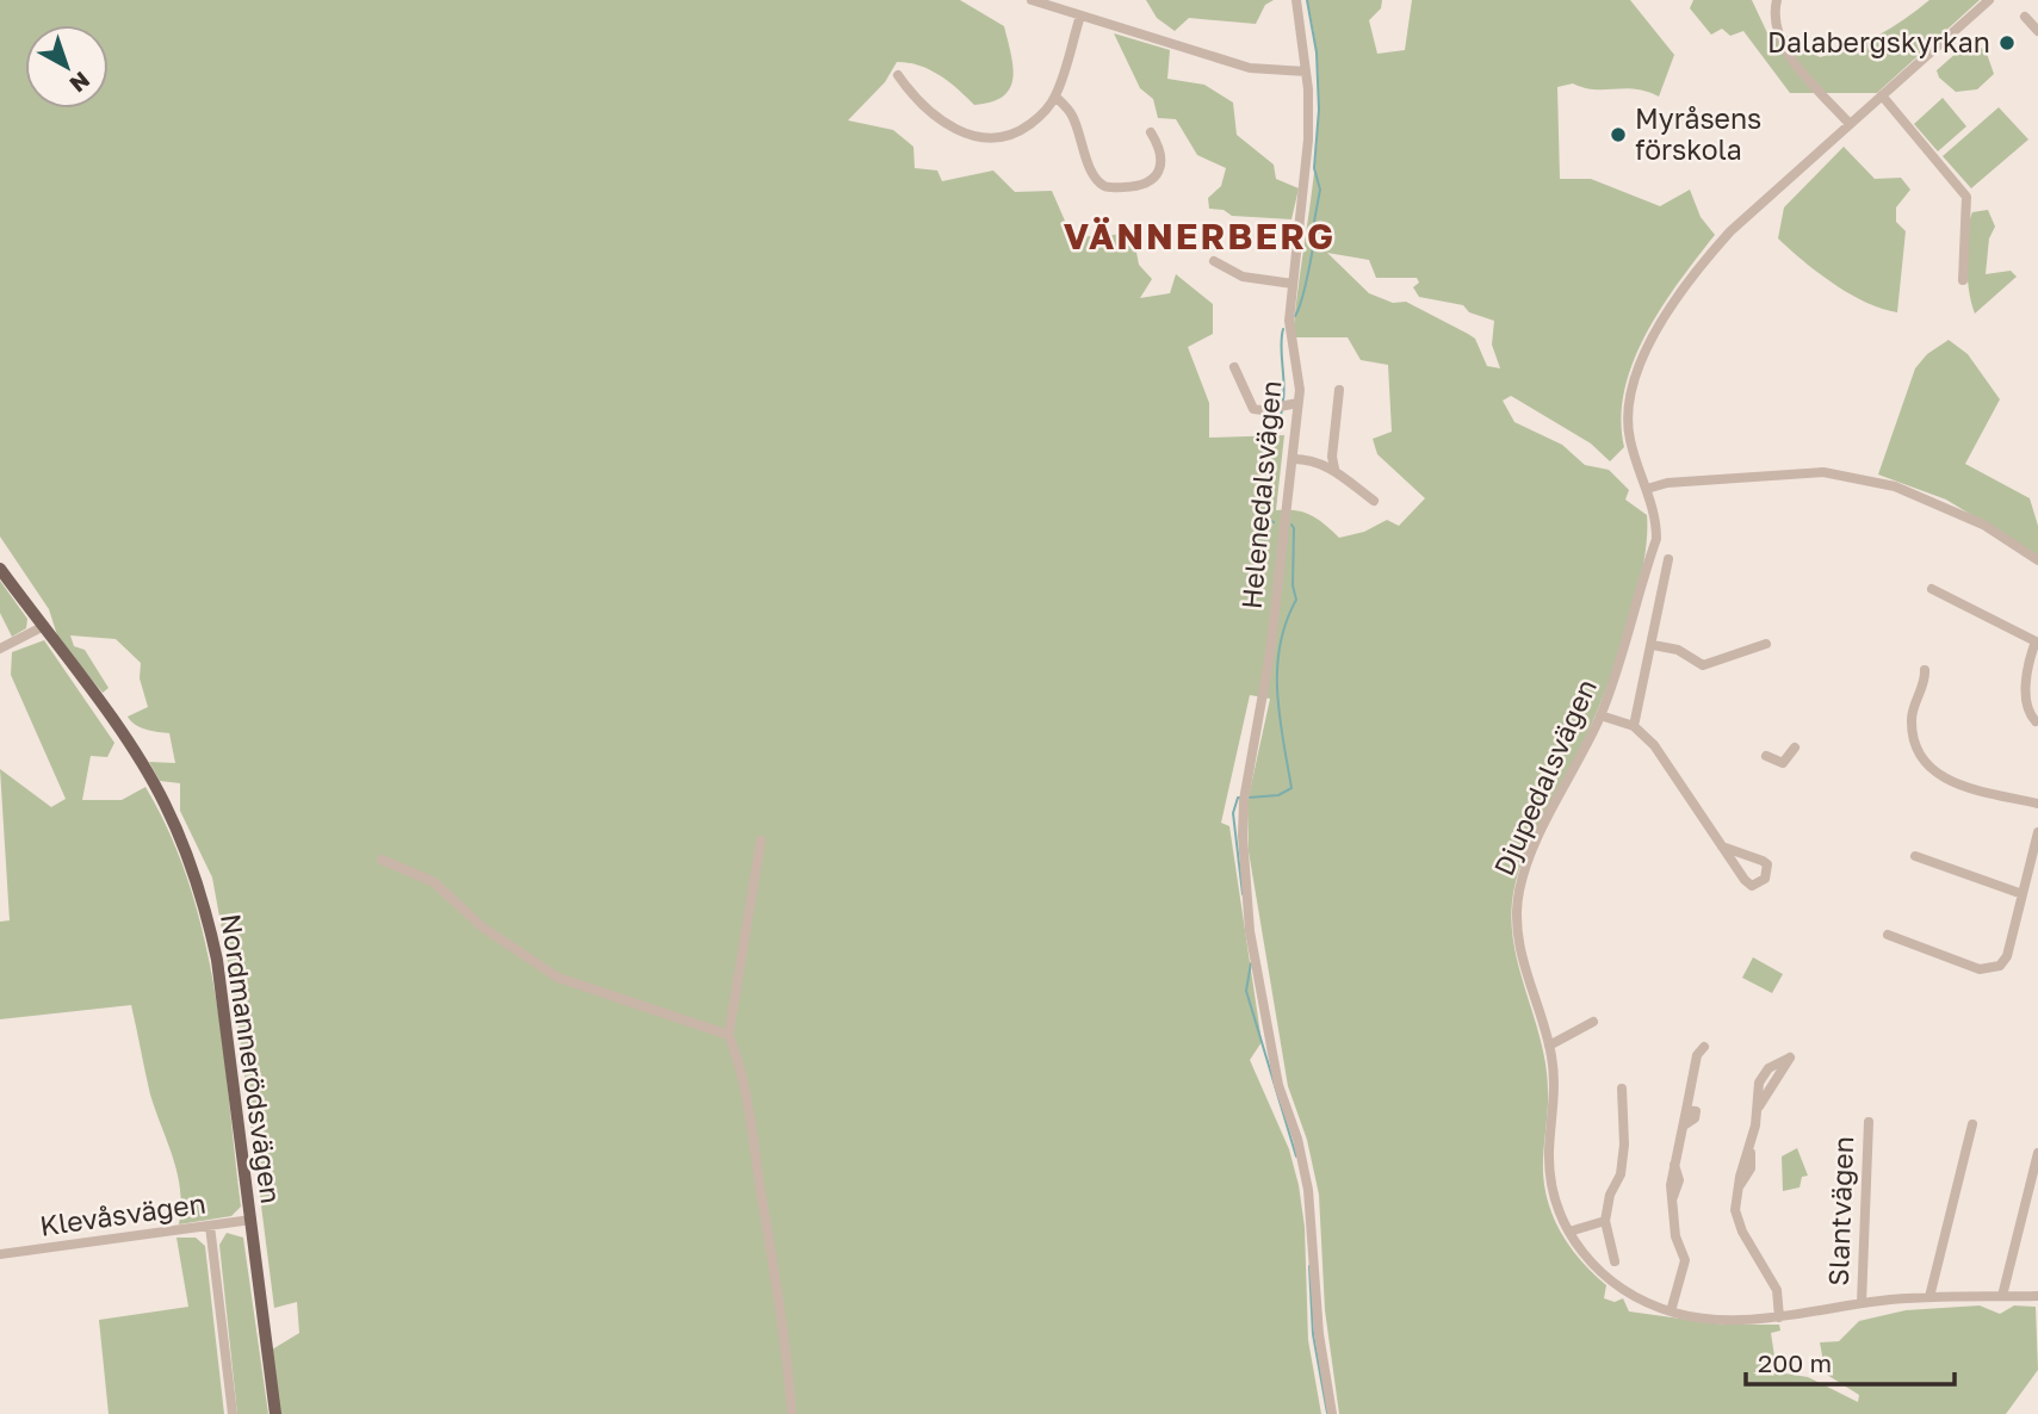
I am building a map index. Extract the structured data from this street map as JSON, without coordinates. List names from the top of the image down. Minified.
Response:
{"streets":{"main road":["Nordmannerödsvägen"],"street":["Helenedalsvägen","Djupedalsvägen","Slantvägen","Klevåsvägen"]},"crossings":[["Djupedalsvägen","Slantvägen"],["Nordmannerödsvägen","Klevåsvägen"]],"districts":["VÄNNERBERG"],"places":["Dalabergskyrkan","Myråsens förskola"],"scale_bar":"200 m","north":"bottom right"}
